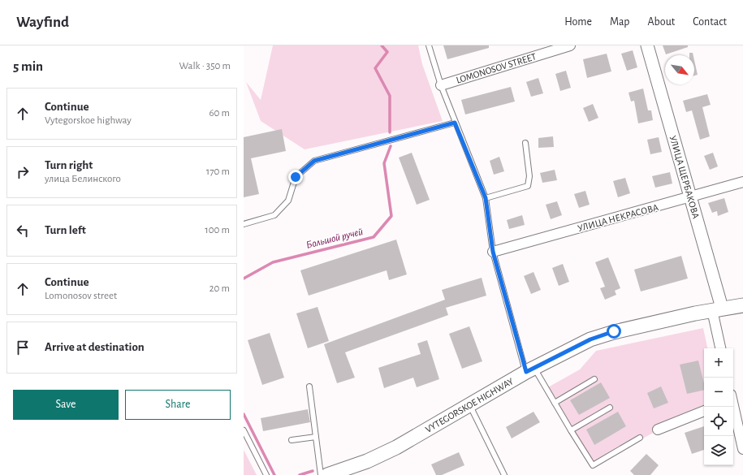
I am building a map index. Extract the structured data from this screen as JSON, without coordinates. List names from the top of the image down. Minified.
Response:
{"streets":{"main road":["VYTEGORSKOE HIGHWAY"],"street":["LOMONOSOV STREET","УЛИЦА ЩЕРБАКОВА","УЛИЦА НЕКРАСОВА"]},"crossings":[["УЛИЦА ЩЕРБАКОВА","УЛИЦА НЕКРАСОВА"],["УЛИЦА ЩЕРБАКОВА","VYTEGORSKOE HIGHWAY"]],"water":["Большой ручей"],"north":"bottom right","page":{"header":"Wayfind","nav":["Home","Map","About","Contact"],"heading":["5 min","Walk · 350 m"],"list":[["Continue","Vytegorskoe highway","60 m"],["Turn right","улица Белинского","170 m"],["Turn left","100 m"],["Continue","Lomonosov street","20 m"],"Arrive at destination"],"map_buttons":["+","−"],"buttons":["Save","Share"]}}
